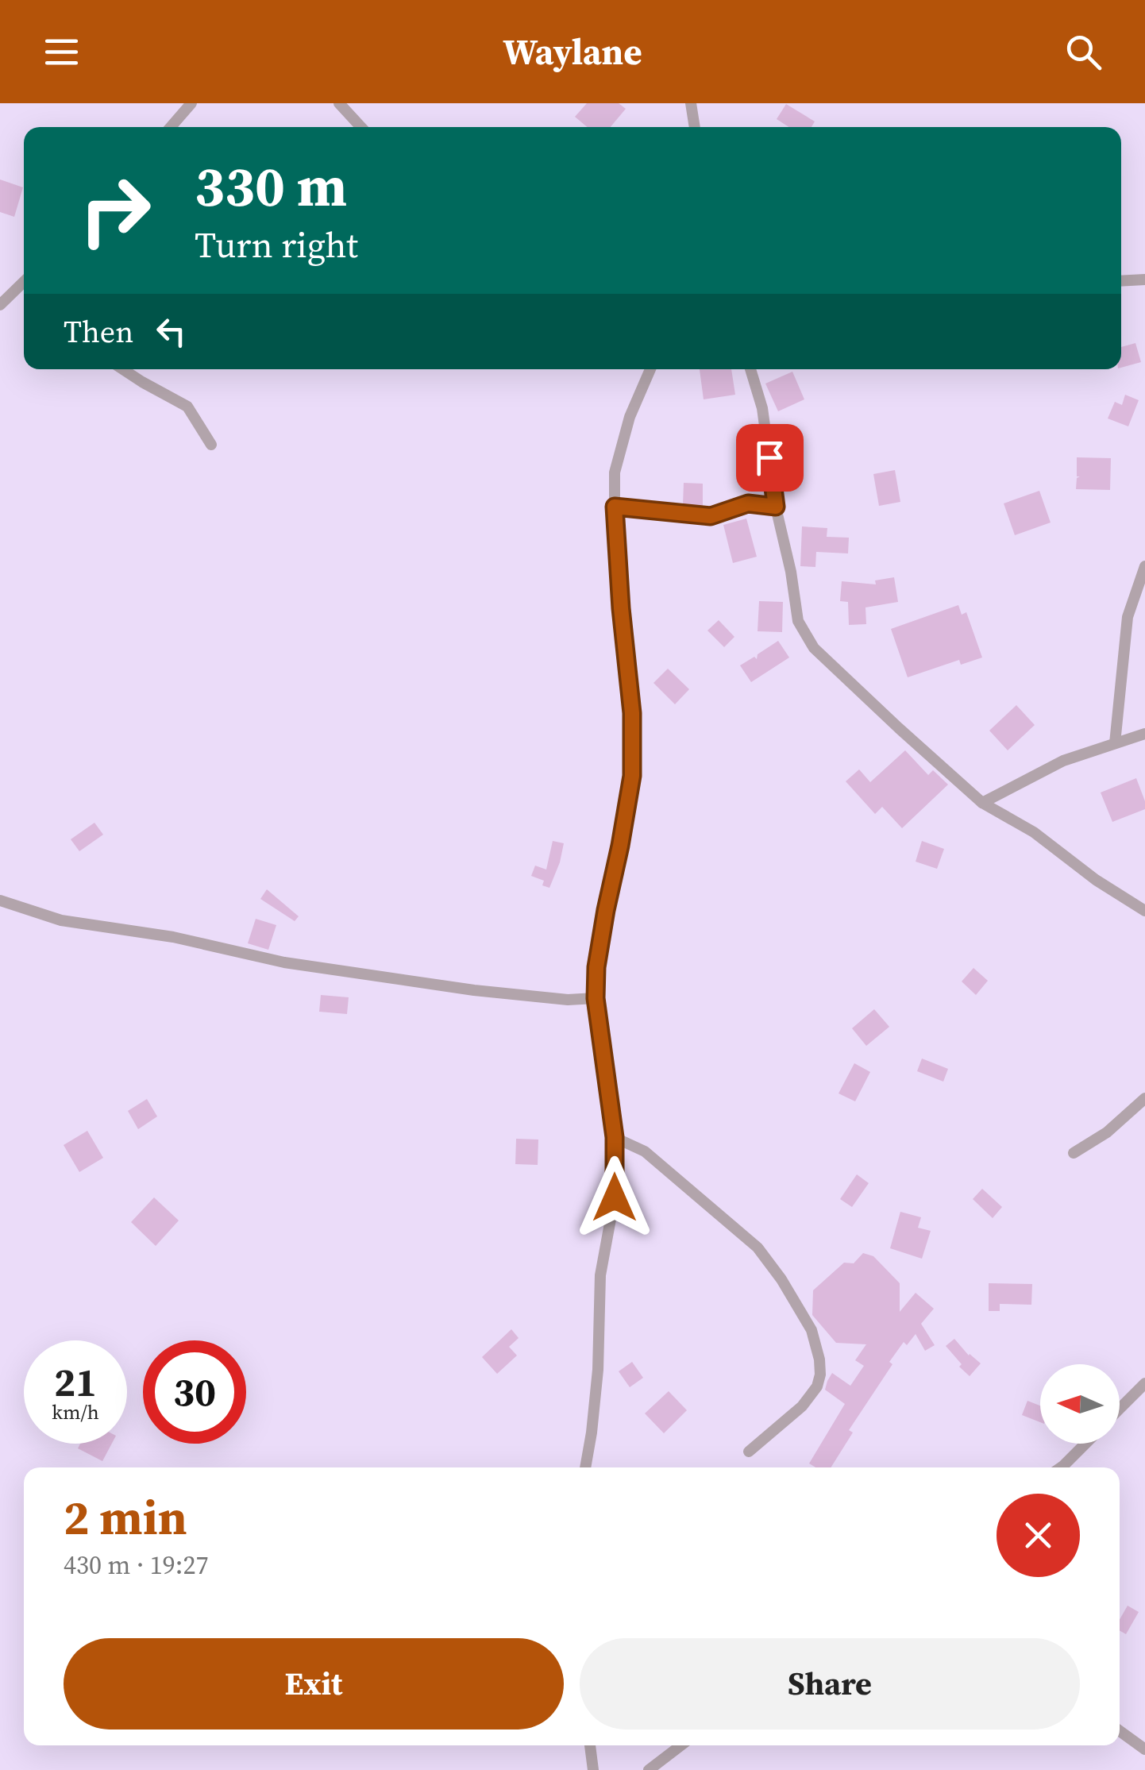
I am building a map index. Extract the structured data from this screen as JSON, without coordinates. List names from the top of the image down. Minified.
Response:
{"north":"left","page":{"header":"Waylane","turn":["330 m","Turn right"],"then":"Then","speed":"21 km/h","limit":"30","heading":["2 min","430 m · 19:27"],"buttons":["Exit","Share"]}}
